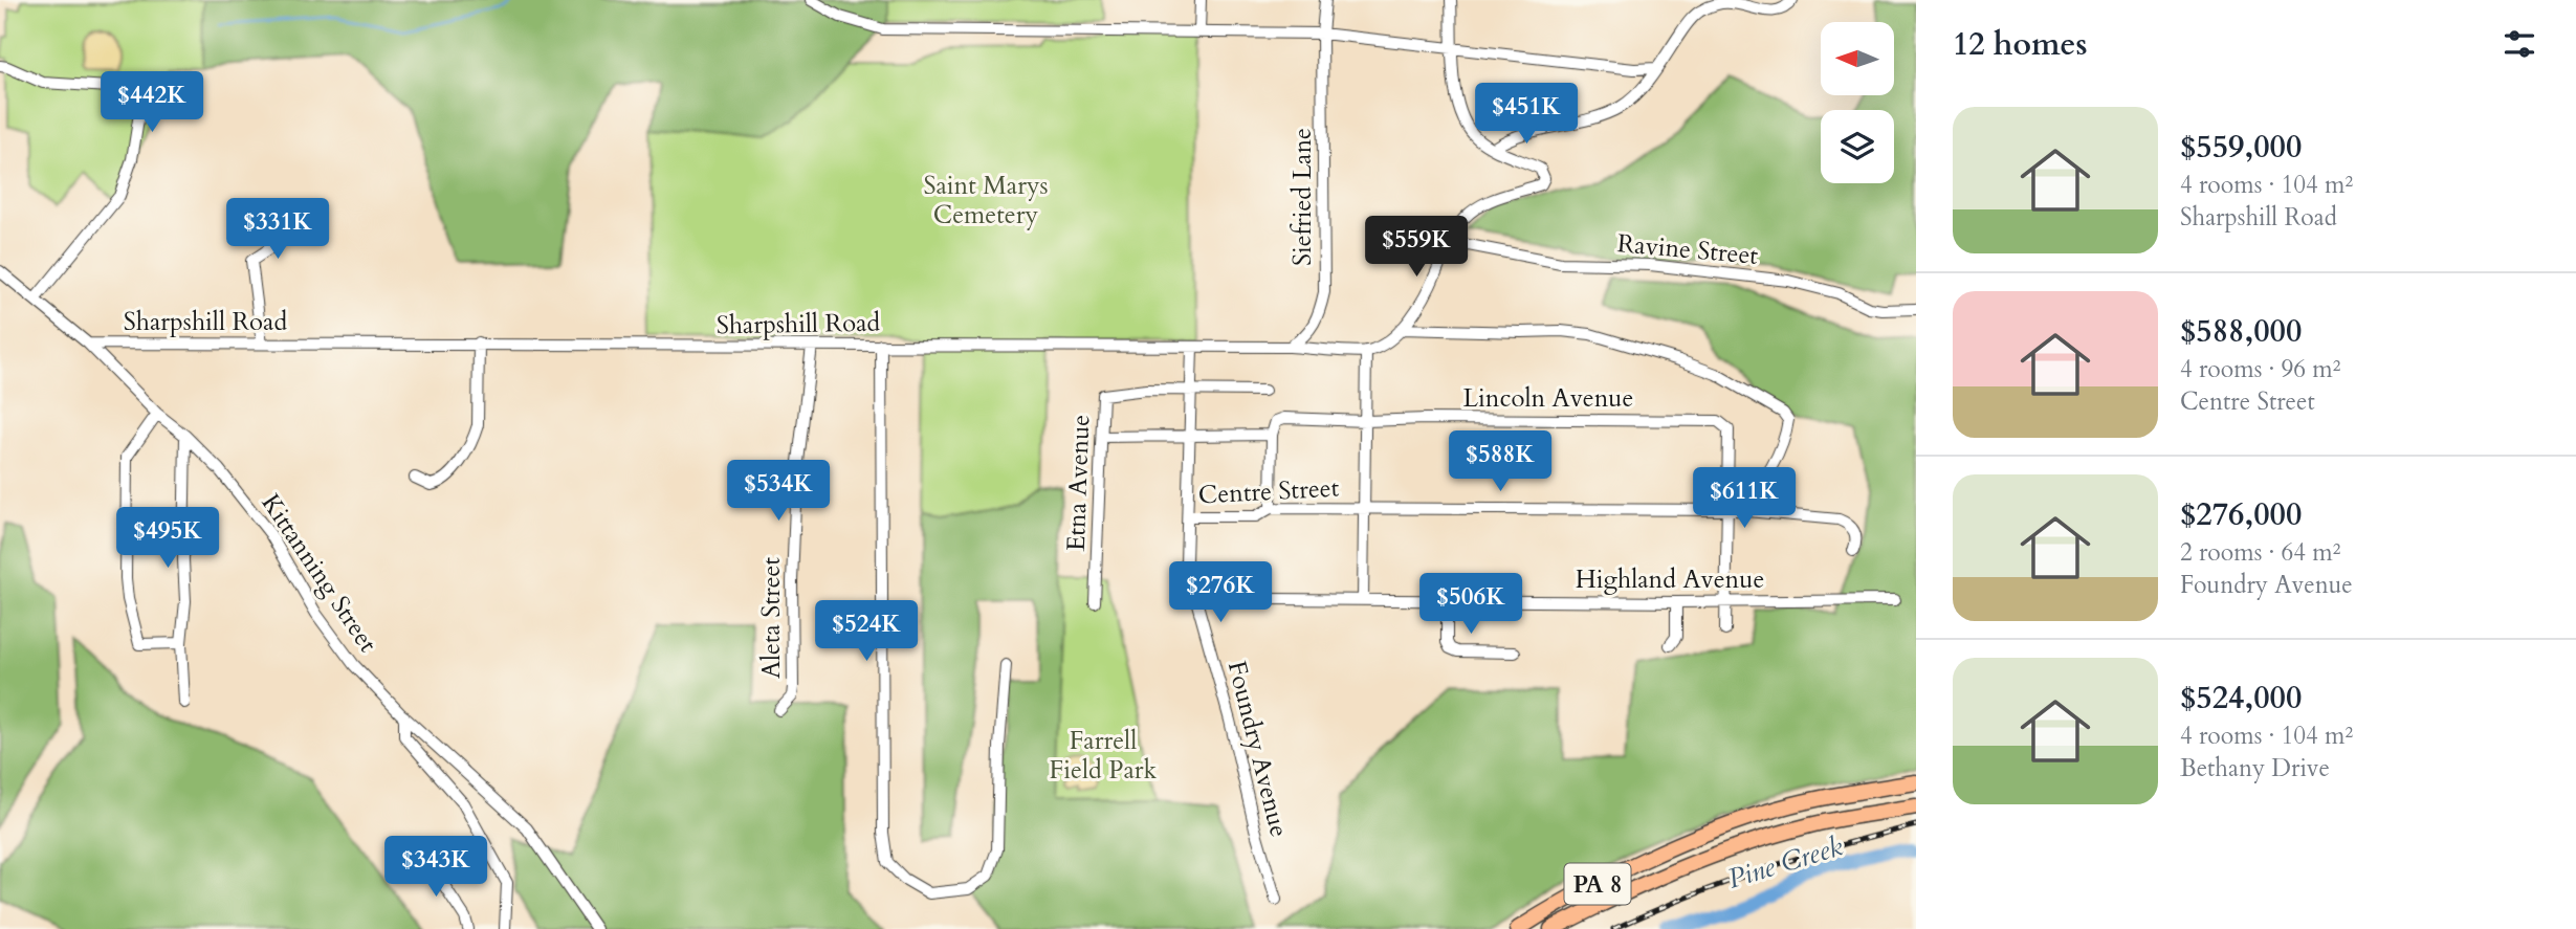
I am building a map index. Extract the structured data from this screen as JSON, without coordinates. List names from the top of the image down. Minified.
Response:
{"streets":{"highway":["PA 8"],"street":["Siefried Lane","Ravine Street","Sharpshill Road","Lincoln Avenue","Etna Avenue","Centre Street","Kittanning Street","Highland Avenue","Aleta Street","Foundry Avenue"]},"crossings":[["Siefried Lane","Sharpshill Road"],["Sharpshill Road","Kittanning Street"],["Sharpshill Road","Aleta Street"],["Sharpshill Road","Foundry Avenue"],["Lincoln Avenue","Centre Street"],["Etna Avenue","Foundry Avenue"],["Centre Street","Foundry Avenue"]],"water":["Pine Creek"],"parks":["Saint Marys Cemetery","Farrell Field Park"],"north":"left","page":{"heading":"12 homes","price":["$442K","$451K","$331K","$559K","$588K","$534K","$611K","$495K","$276K","$506K","$524K","$343K"],"list":[{"name":"$559,000","note":"4 rooms · 104 m² · Sharpshill Road"},{"name":"$588,000","note":"4 rooms · 96 m² · Centre Street"},{"name":"$276,000","note":"2 rooms · 64 m² · Foundry Avenue"},{"name":"$524,000","note":"4 rooms · 104 m² · Bethany Drive"}]}}
